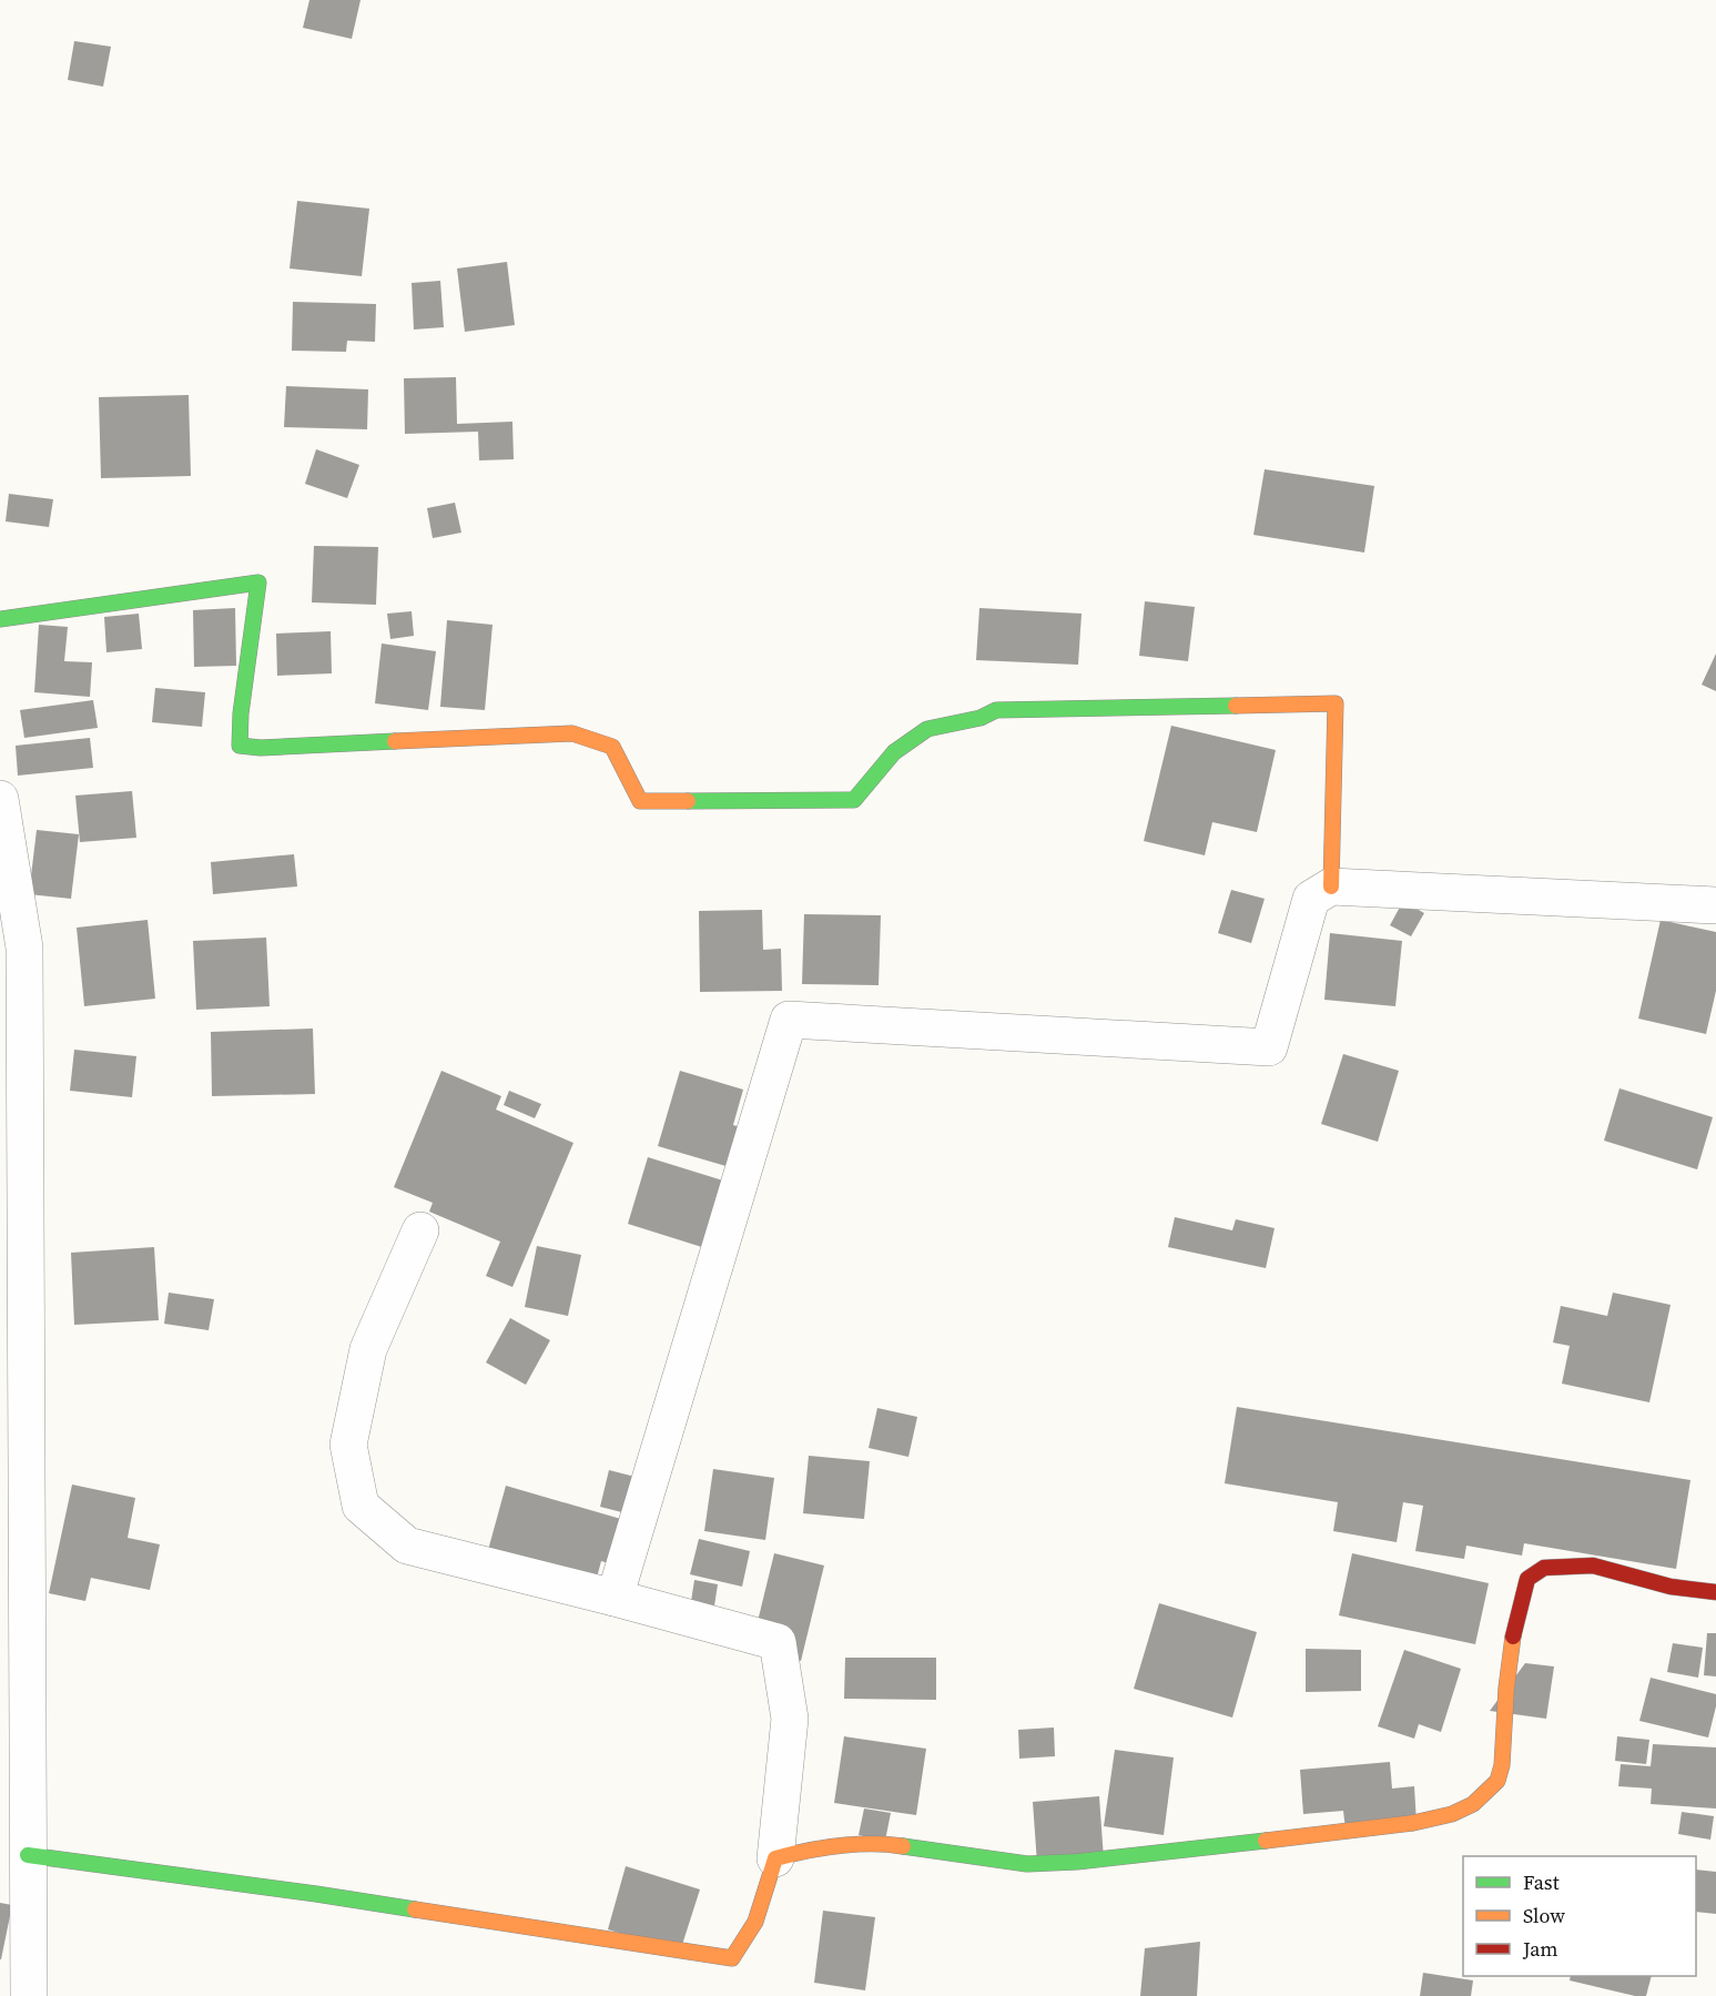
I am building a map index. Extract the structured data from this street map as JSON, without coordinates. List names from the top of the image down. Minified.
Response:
{"legend":["Fast","Slow","Jam"]}
